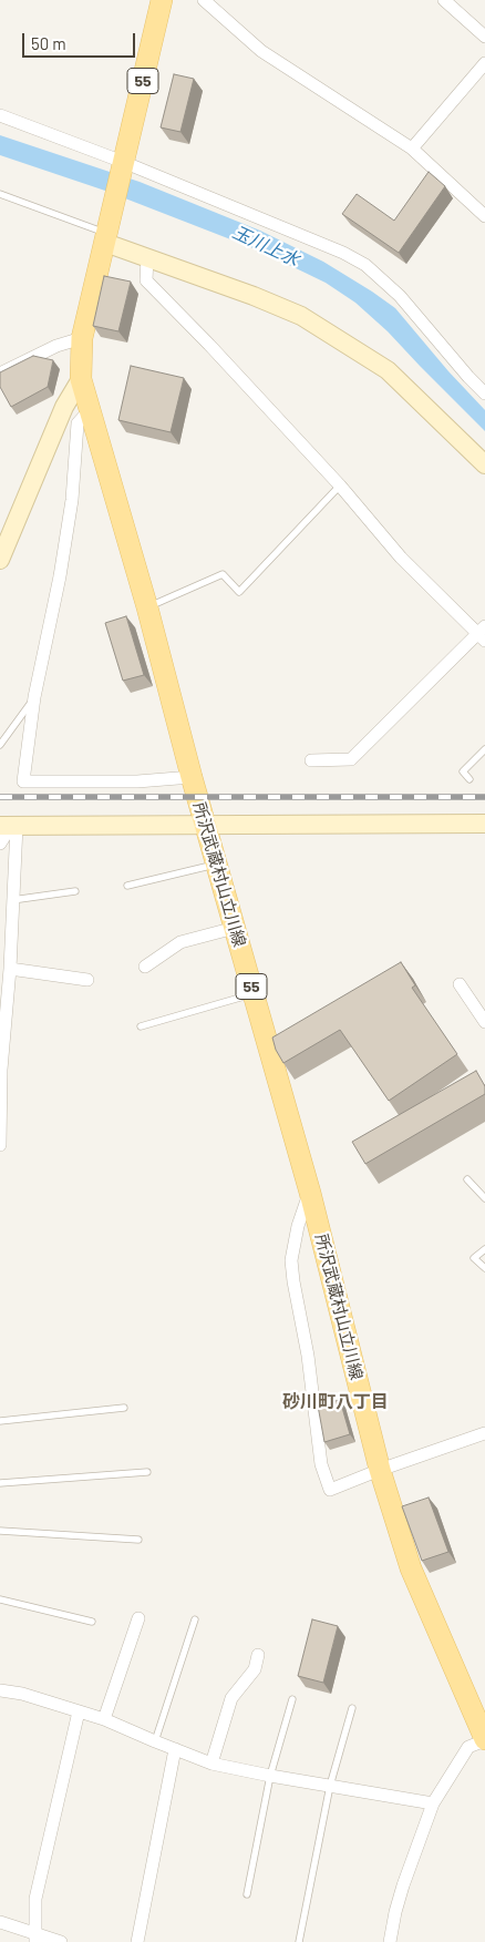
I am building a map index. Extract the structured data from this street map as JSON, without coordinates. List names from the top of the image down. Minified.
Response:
{"streets":{"main road":["55","所沢武蔵村山立川線"]},"crossings":[["55","所沢武蔵村山立川線"]],"districts":["砂川町八丁目"],"water":["玉川上水"],"scale_bar":"50 m"}
